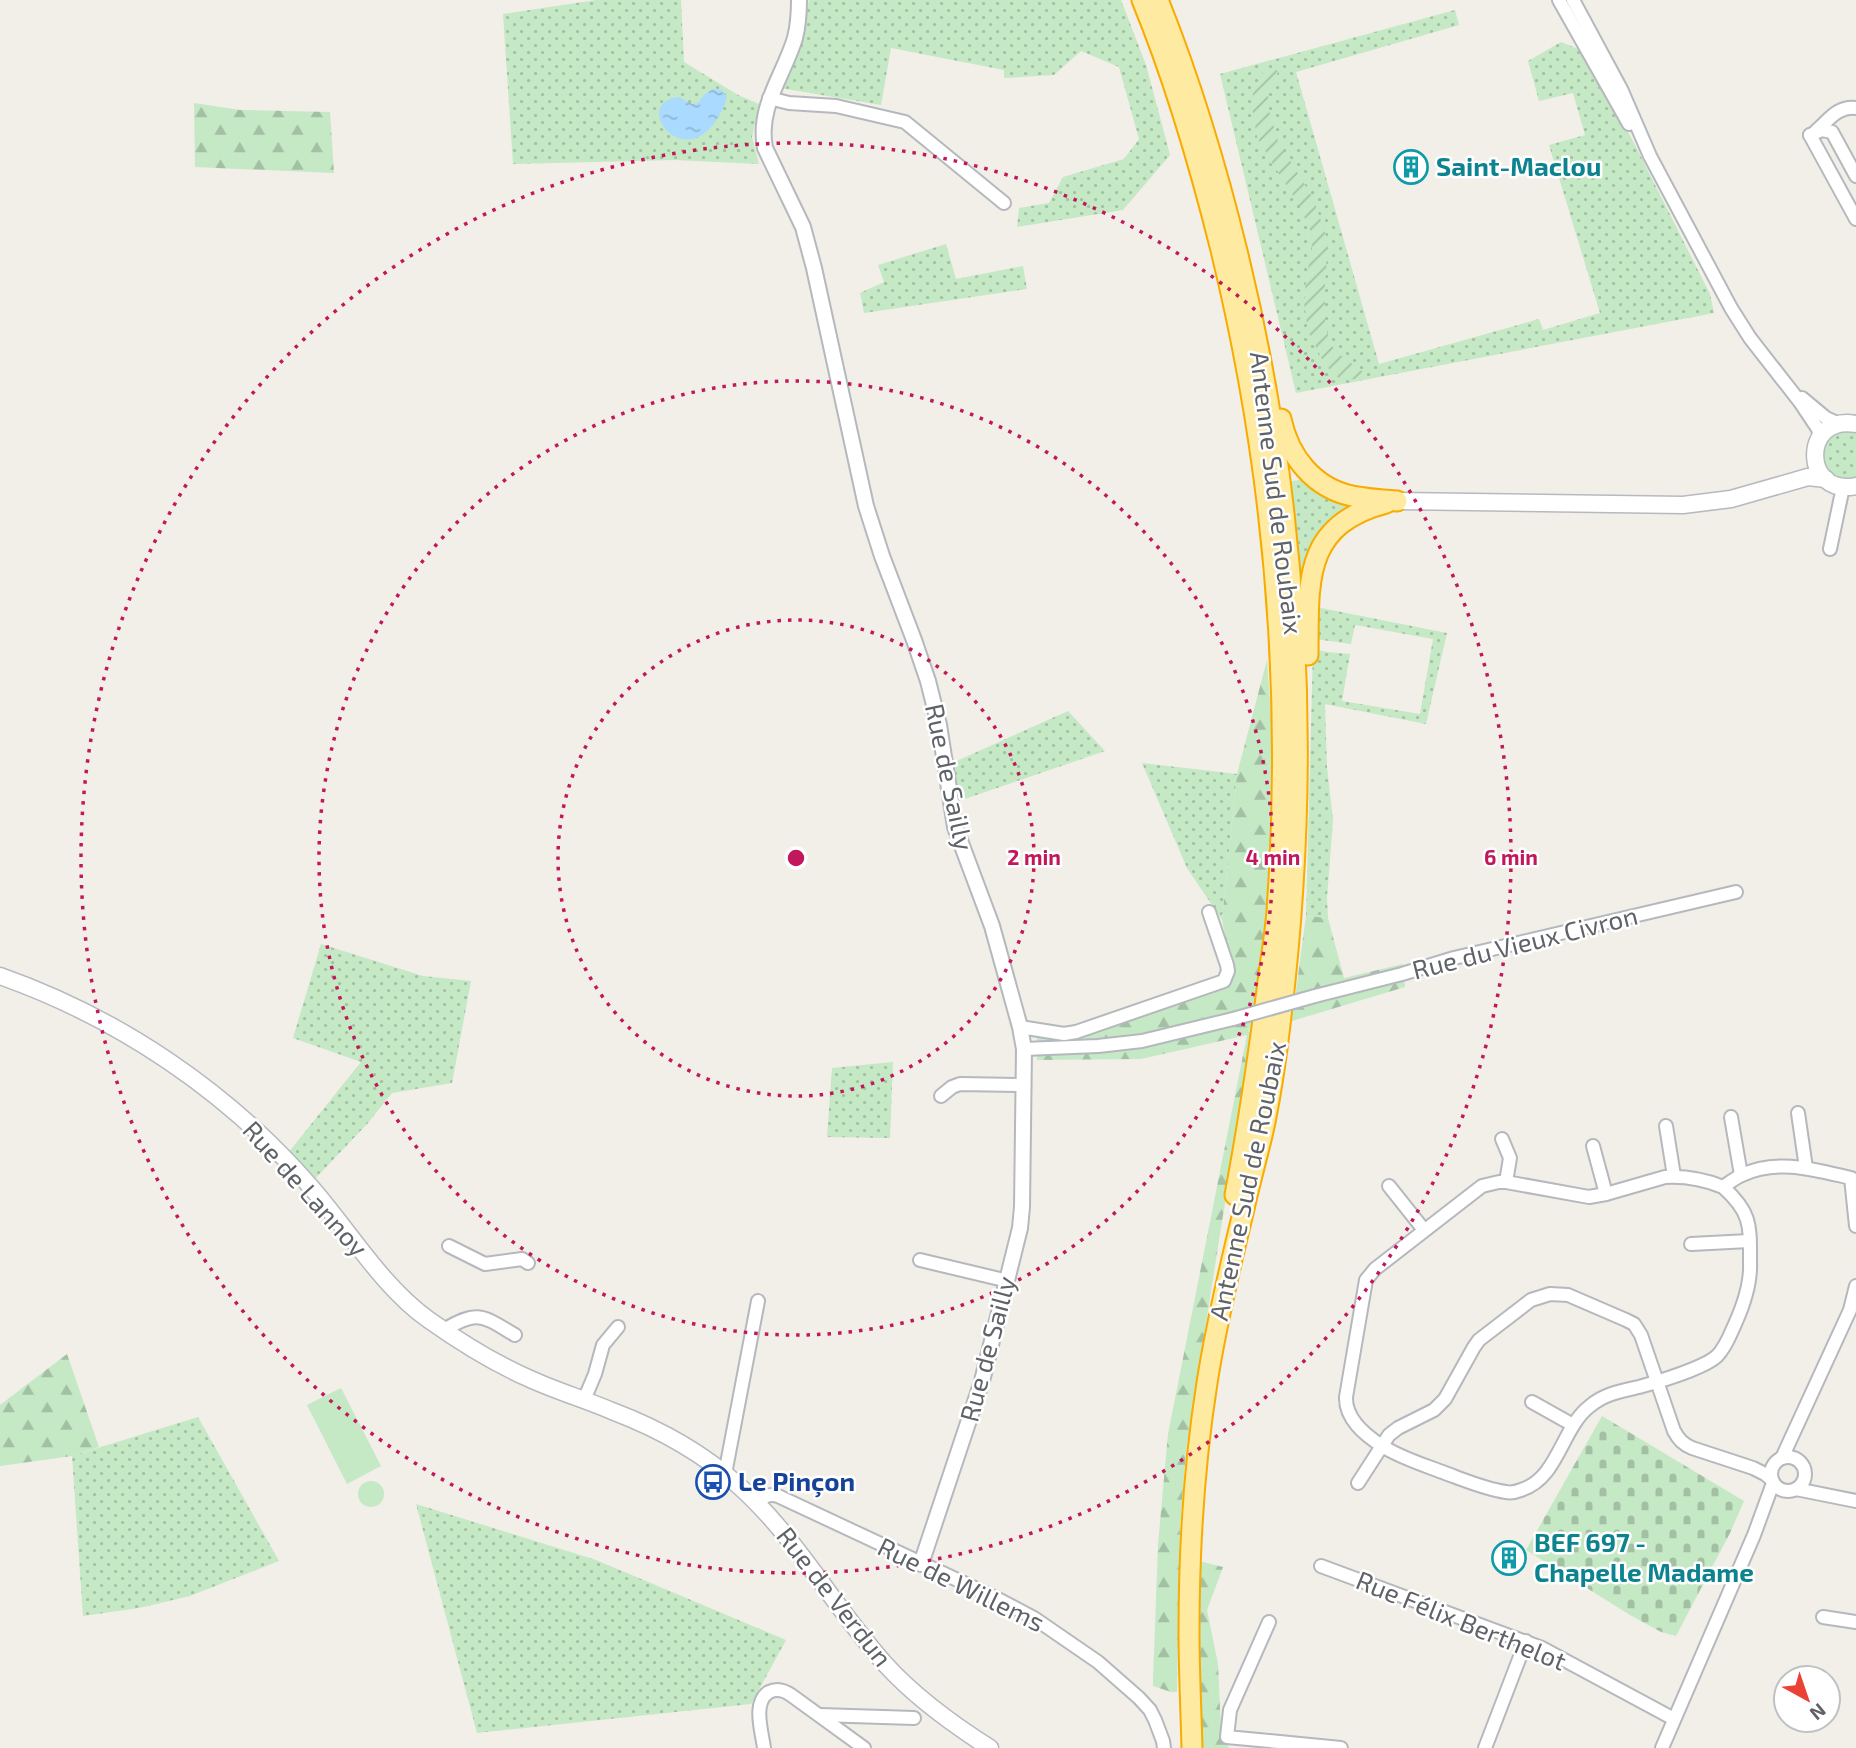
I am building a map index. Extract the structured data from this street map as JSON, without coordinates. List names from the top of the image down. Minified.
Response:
{"streets":{"highway":["Antenne Sud de Roubaix"],"main road":["Rue de Lannoy","Rue de Verdun"],"street":["Rue de Sailly","Rue du Vieux Civron","Rue de Willems","Rue Félix Berthelot"]},"crossings":[["Rue de Sailly","Rue du Vieux Civron"],["Rue de Sailly","Rue de Willems"],["Rue de Lannoy","Rue de Verdun"],["Rue de Willems","Rue de Verdun"]],"places":{"building":["Saint-Maclou","BEF 697 - Chapelle Madame"],"bus stop":["Le Pinçon"]},"north":"bottom right","rings":["2 min","4 min","6 min"]}
